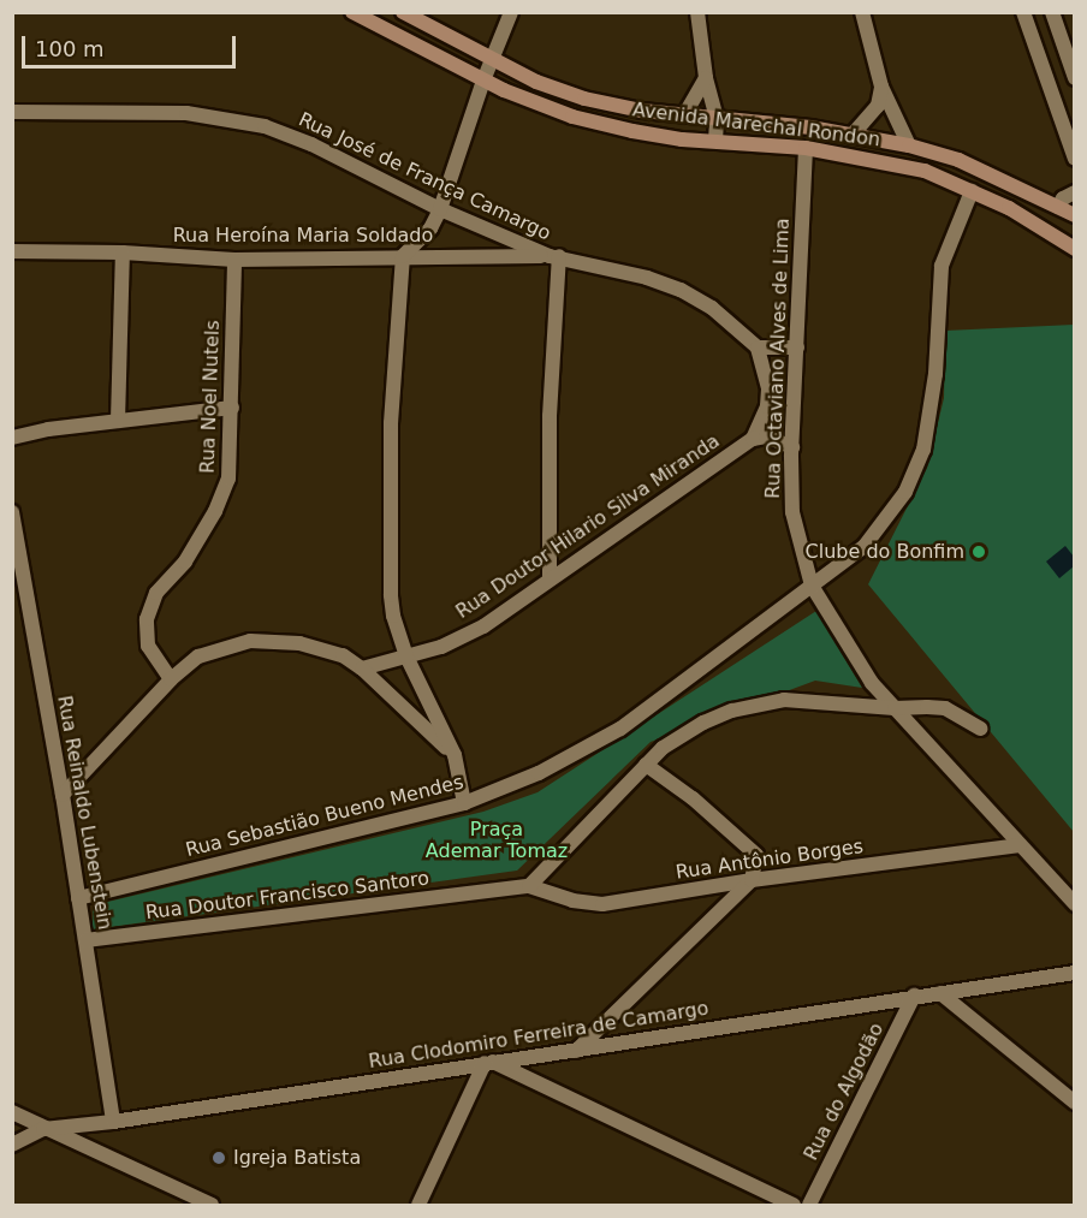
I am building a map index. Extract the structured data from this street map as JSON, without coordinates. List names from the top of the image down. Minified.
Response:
{"streets":{"main road":["Avenida Marechal Rondon"],"street":["Rua José de França Camargo","Rua Heroína Maria Soldado","Rua Octaviano Alves de Lima","Rua Noel Nutels","Rua Doutor Hilario Silva Miranda","Rua Reinaldo Lubenstein","Rua Sebastião Bueno Mendes","Rua Antônio Borges","Rua Doutor Francisco Santoro","Rua Clodomiro Ferreira de Camargo","Rua do Algodão"]},"crossings":[["Avenida Marechal Rondon","Rua Octaviano Alves de Lima"],["Avenida Marechal Rondon","Rua Sebastião Bueno Mendes"],["Rua José de França Camargo","Rua Heroína Maria Soldado"],["Rua Heroína Maria Soldado","Rua Noel Nutels"],["Rua Octaviano Alves de Lima","Rua Sebastião Bueno Mendes"],["Rua Octaviano Alves de Lima","Rua Antônio Borges"],["Rua Reinaldo Lubenstein","Rua Sebastião Bueno Mendes"],["Rua Reinaldo Lubenstein","Rua Doutor Francisco Santoro"],["Rua Reinaldo Lubenstein","Rua Clodomiro Ferreira de Camargo"],["Rua Antônio Borges","Rua Doutor Francisco Santoro"],["Rua Clodomiro Ferreira de Camargo","Rua do Algodão"]],"parks":["Praça Ademar Tomaz"],"places":["Clube do Bonfim","Igreja Batista"],"scale_bar":"100 m"}
